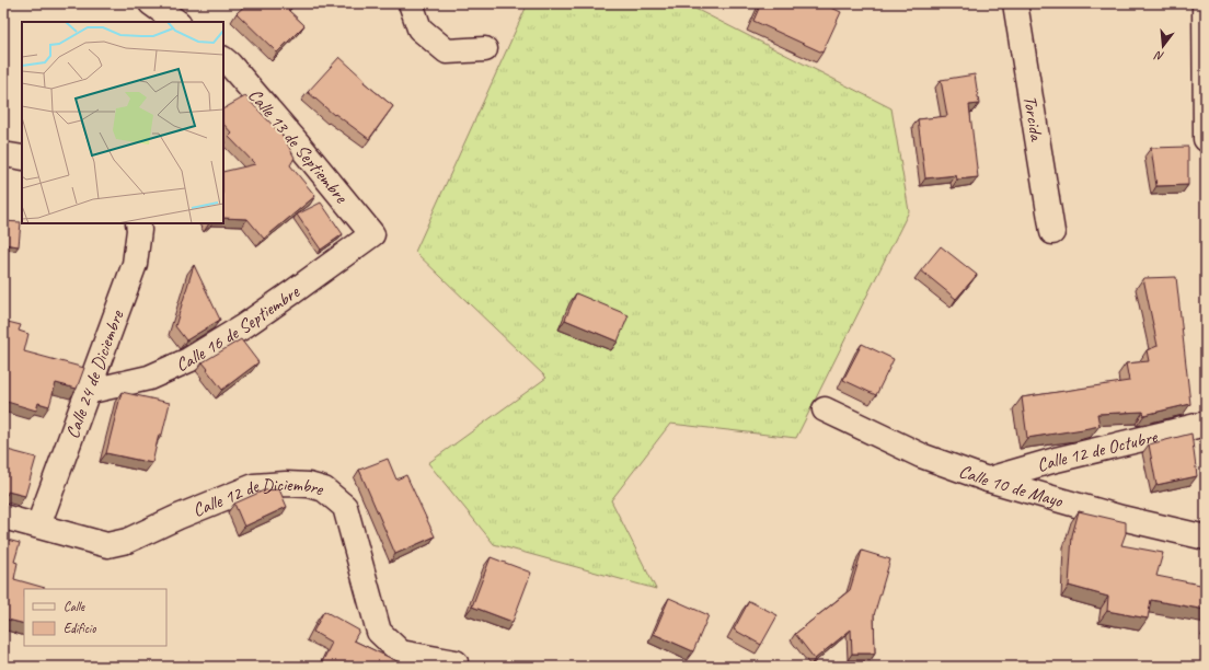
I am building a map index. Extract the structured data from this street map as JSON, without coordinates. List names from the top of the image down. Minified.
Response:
{"streets":{"street":["Torcida","Calle 13 de Septiembre","Calle 16 de Septiembre","Calle 24 de Diciembre","Calle 12 de Octubre","Calle 10 de Mayo","Calle 12 de Diciembre"]},"crossings":[["Calle 13 de Septiembre","Calle 16 de Septiembre"],["Calle 16 de Septiembre","Calle 24 de Diciembre"],["Calle 24 de Diciembre","Calle 12 de Diciembre"],["Calle 12 de Octubre","Calle 10 de Mayo"]],"legend":["Calle","Edificio"],"north":"bottom"}
